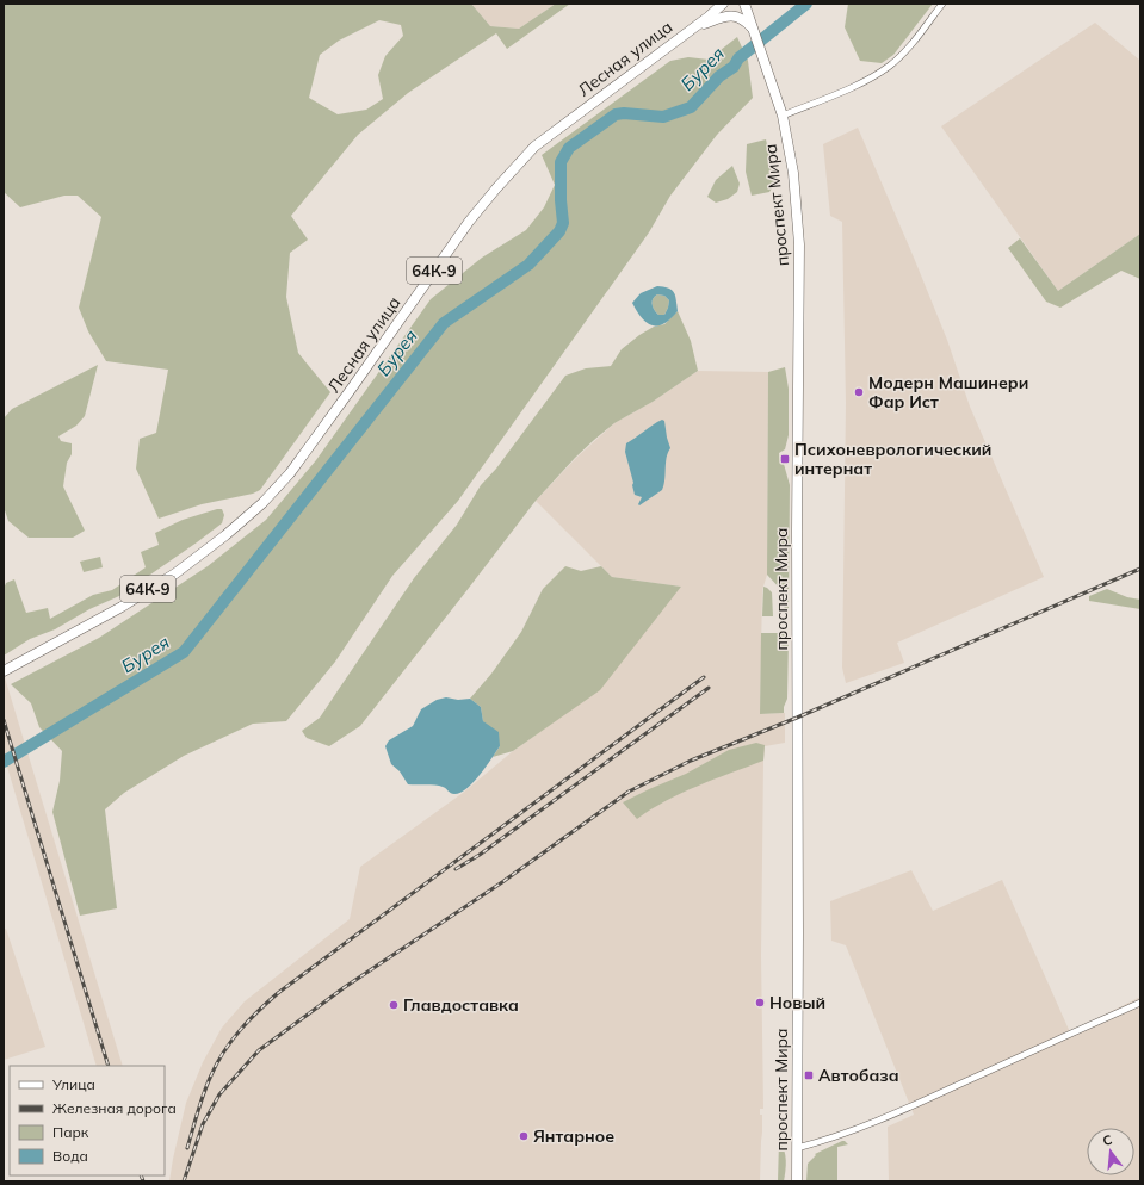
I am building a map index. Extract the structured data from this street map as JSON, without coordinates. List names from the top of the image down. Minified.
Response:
{"streets":{"main road":["Лесная улица","проспект Мира","64К-9"]},"water":["Бурея"],"places":{"other":["Модерн Машинери Фар Ист","Новый","Главдоставка","Янтарное"],"transit":["Психоневрологический интернат","Автобаза"]},"legend":["Улица","Железная дорога","Парк","Вода"],"north":"top"}
